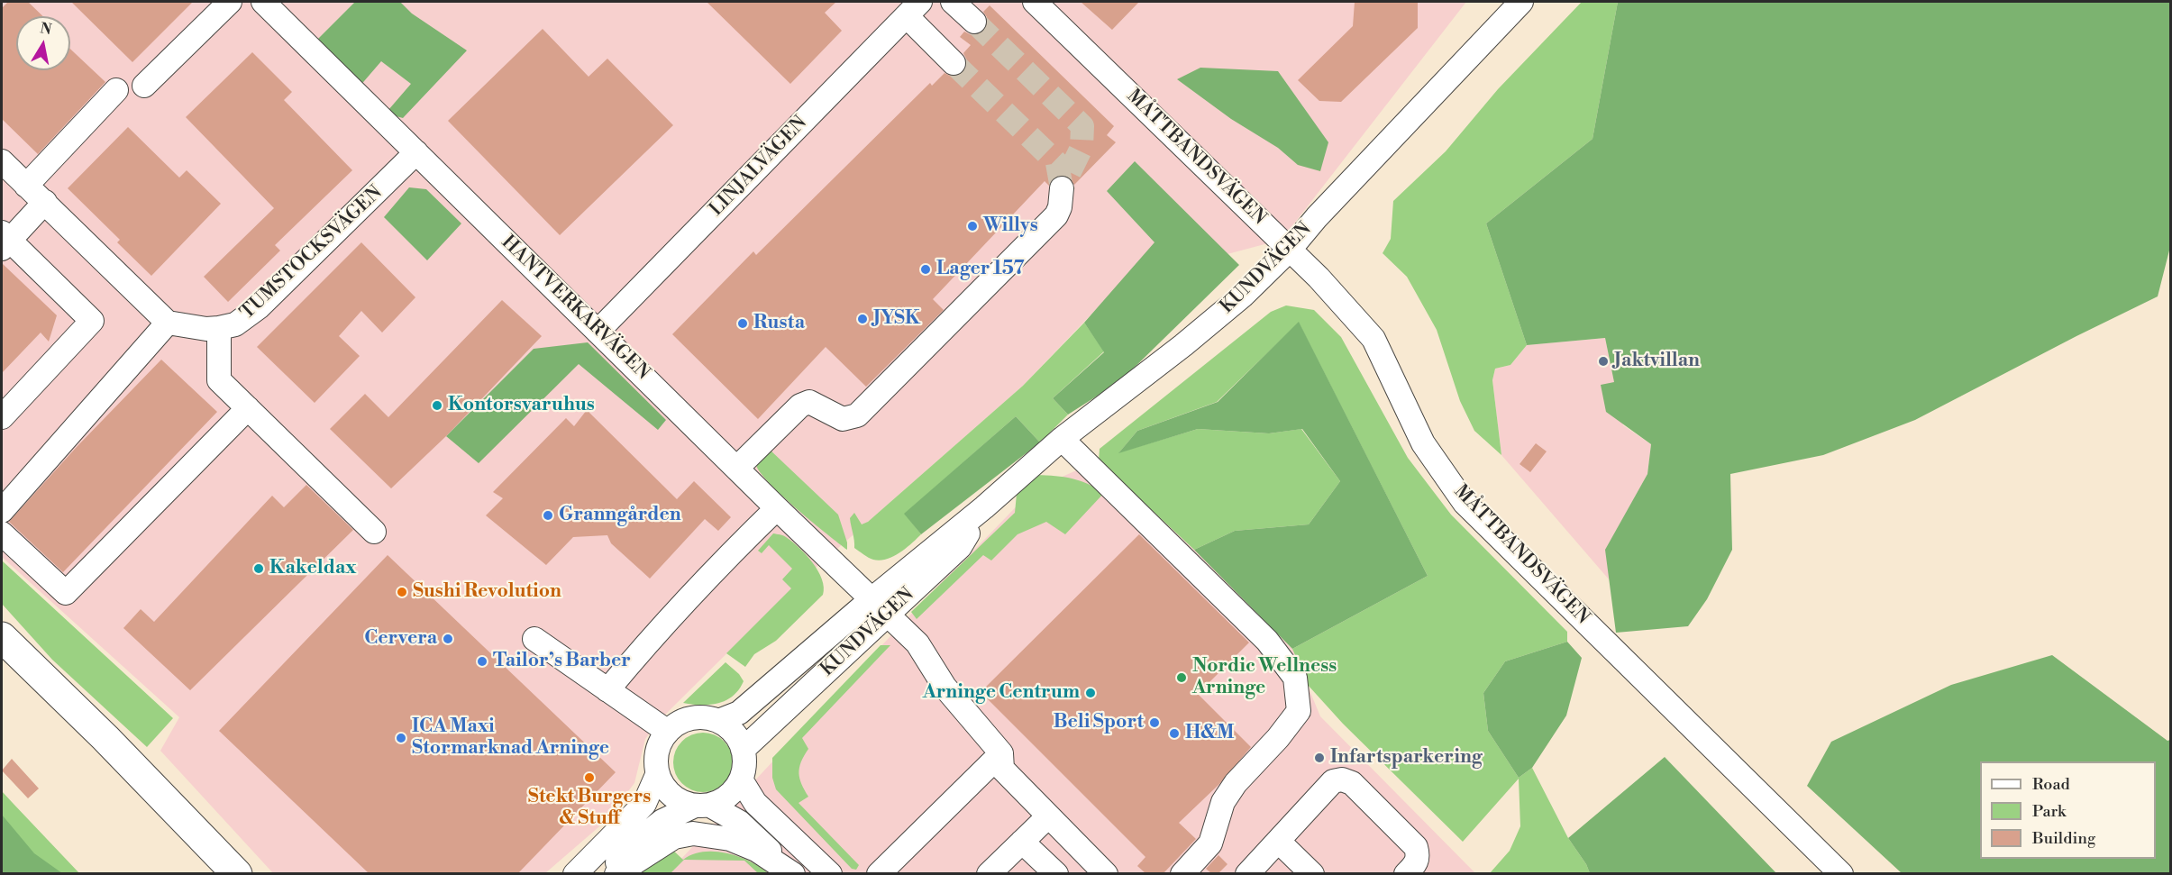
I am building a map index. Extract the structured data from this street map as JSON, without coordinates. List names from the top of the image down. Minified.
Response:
{"streets":{"street":["MÅTTBANDSVÄGEN","LINJALVÄGEN","TUMSTOCKSVÄGEN","KUNDVÄGEN","HANTVERKARVÄGEN"]},"crossings":[["MÅTTBANDSVÄGEN","KUNDVÄGEN"],["LINJALVÄGEN","HANTVERKARVÄGEN"],["TUMSTOCKSVÄGEN","HANTVERKARVÄGEN"],["KUNDVÄGEN","HANTVERKARVÄGEN"]],"places":["Willys","Lager 157","JYSK","Rusta","Jaktvillan","Kontorsvaruhus","Granngården","Kakeldax","Sushi Revolution","Cervera","Tailor’s Barber","Nordic Wellness Arninge","Arninge Centrum","Beli Sport","H&M","ICA Maxi Stormarknad Arninge","Infartsparkering","Stekt Burgers & Stuff"],"legend":["Road","Park","Building"],"north":"top"}
